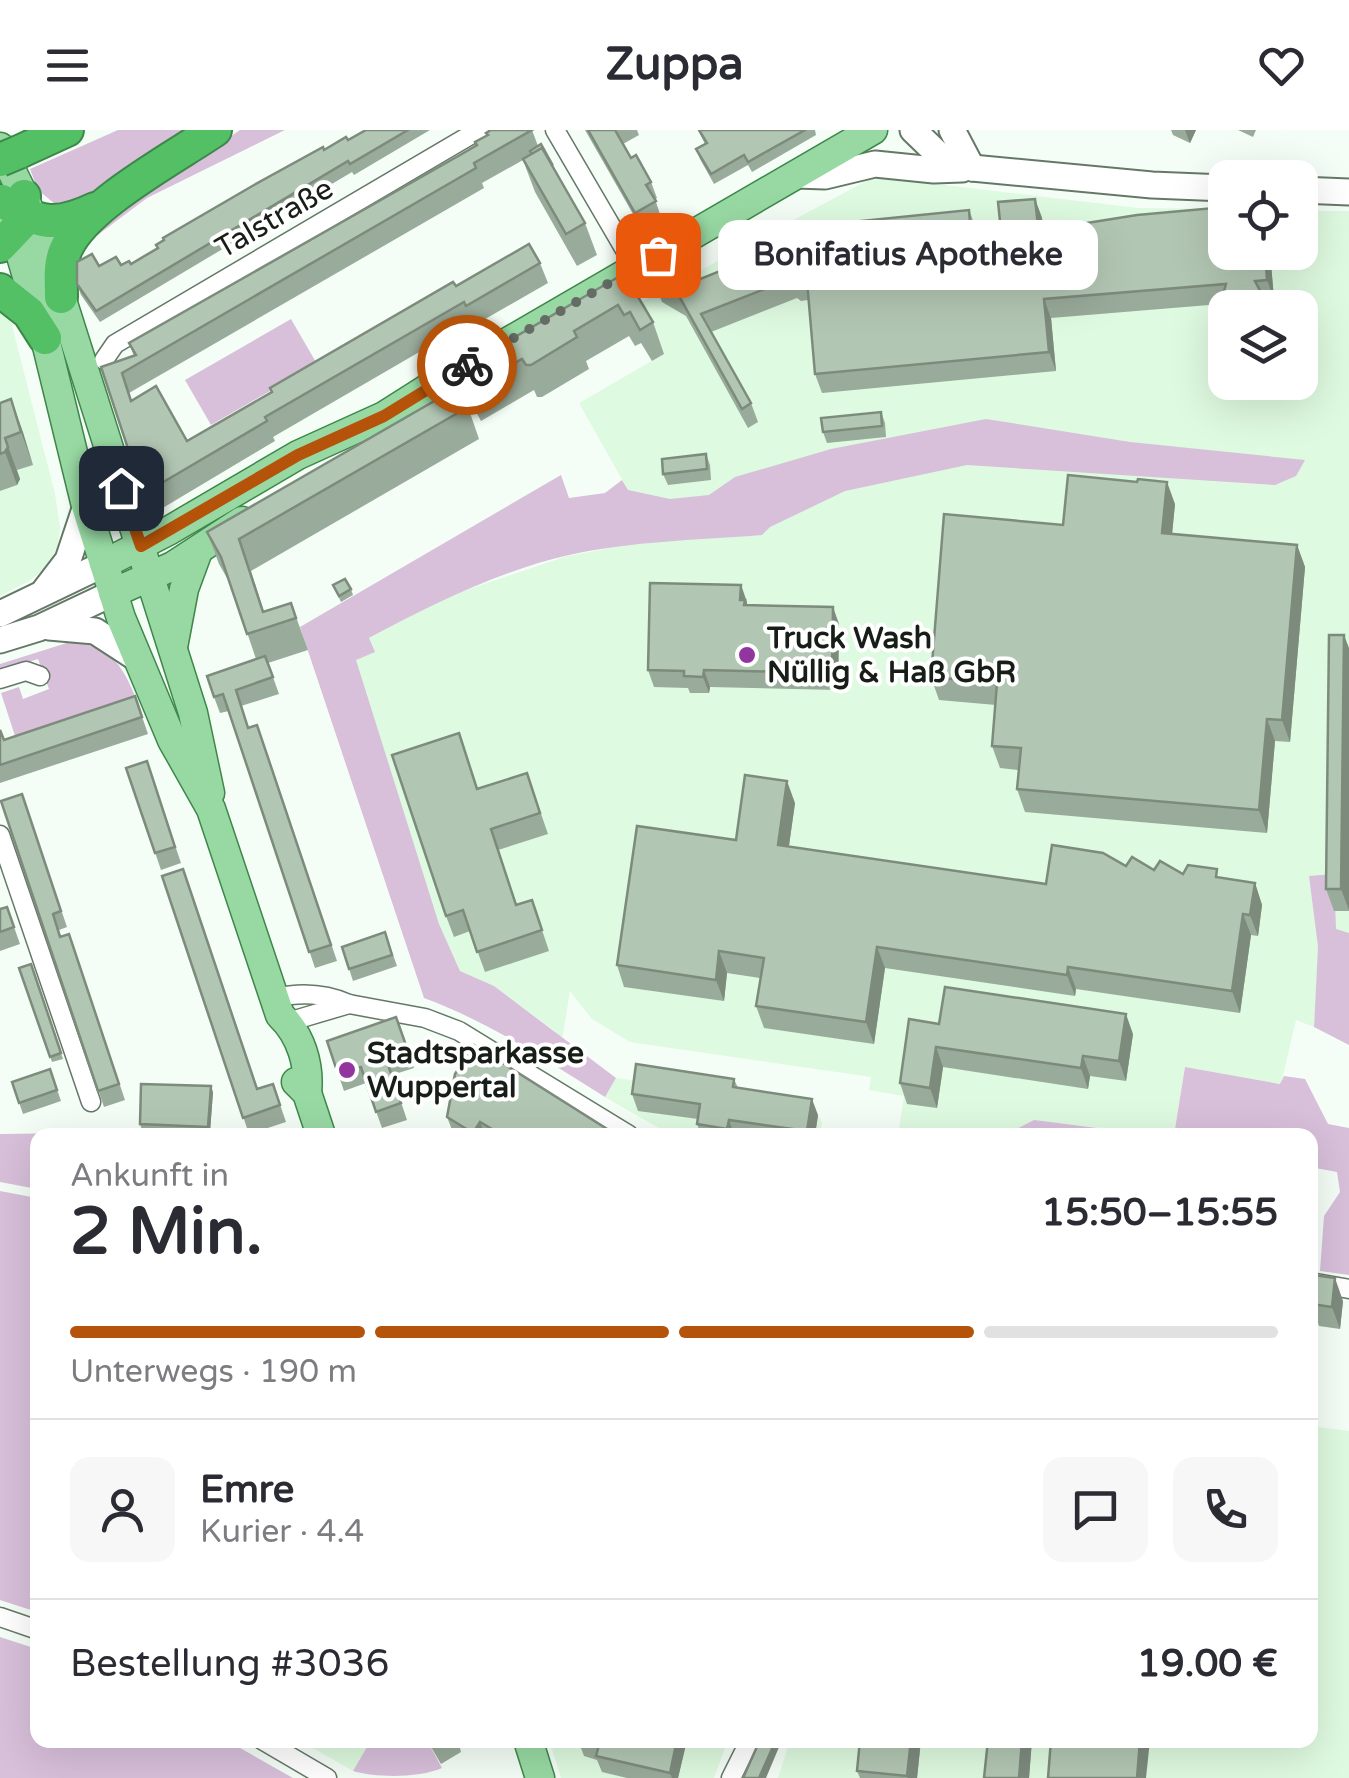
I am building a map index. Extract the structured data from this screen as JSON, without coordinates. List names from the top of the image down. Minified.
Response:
{"streets":{"street":["Talstraße"]},"places":["Bonifatius Apotheke","Truck Wash Nüllig & Haß GbR","Stadtsparkasse Wuppertal"],"page":{"header":"Zuppa","bubble":"Bonifatius Apotheke","heading":["2 Min.","Ankunft in","15:50–15:55"],"panel":["Emre","Kurier · 4.4","Bestellung #3036","19.00 €"],"bar":"Unterwegs · 190 m"}}
